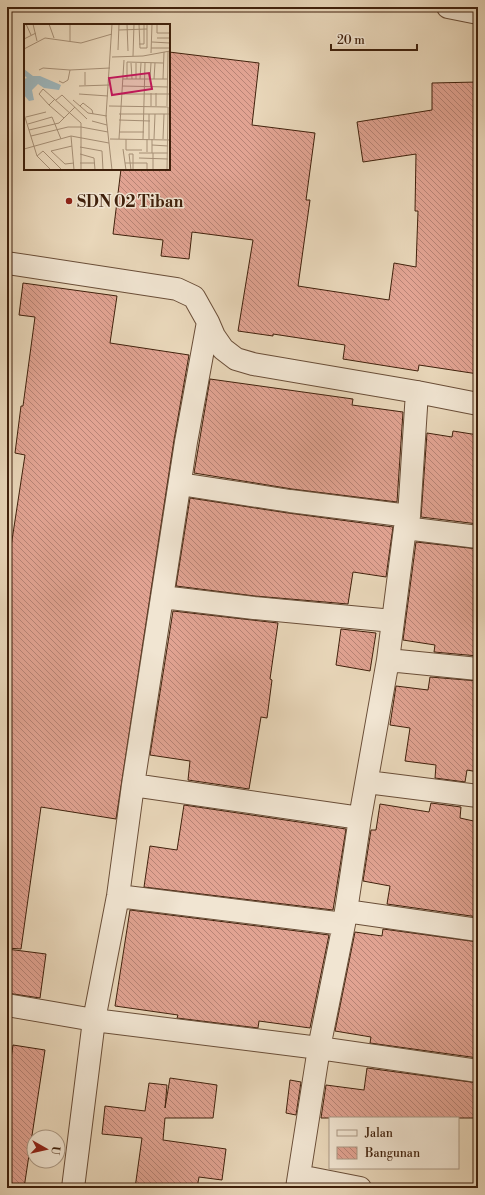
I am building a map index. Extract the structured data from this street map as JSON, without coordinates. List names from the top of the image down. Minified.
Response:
{"places":["SDN 02 Tiban"],"legend":["Jalan","Bangunan"],"scale_bar":"20 m","north":"right"}
